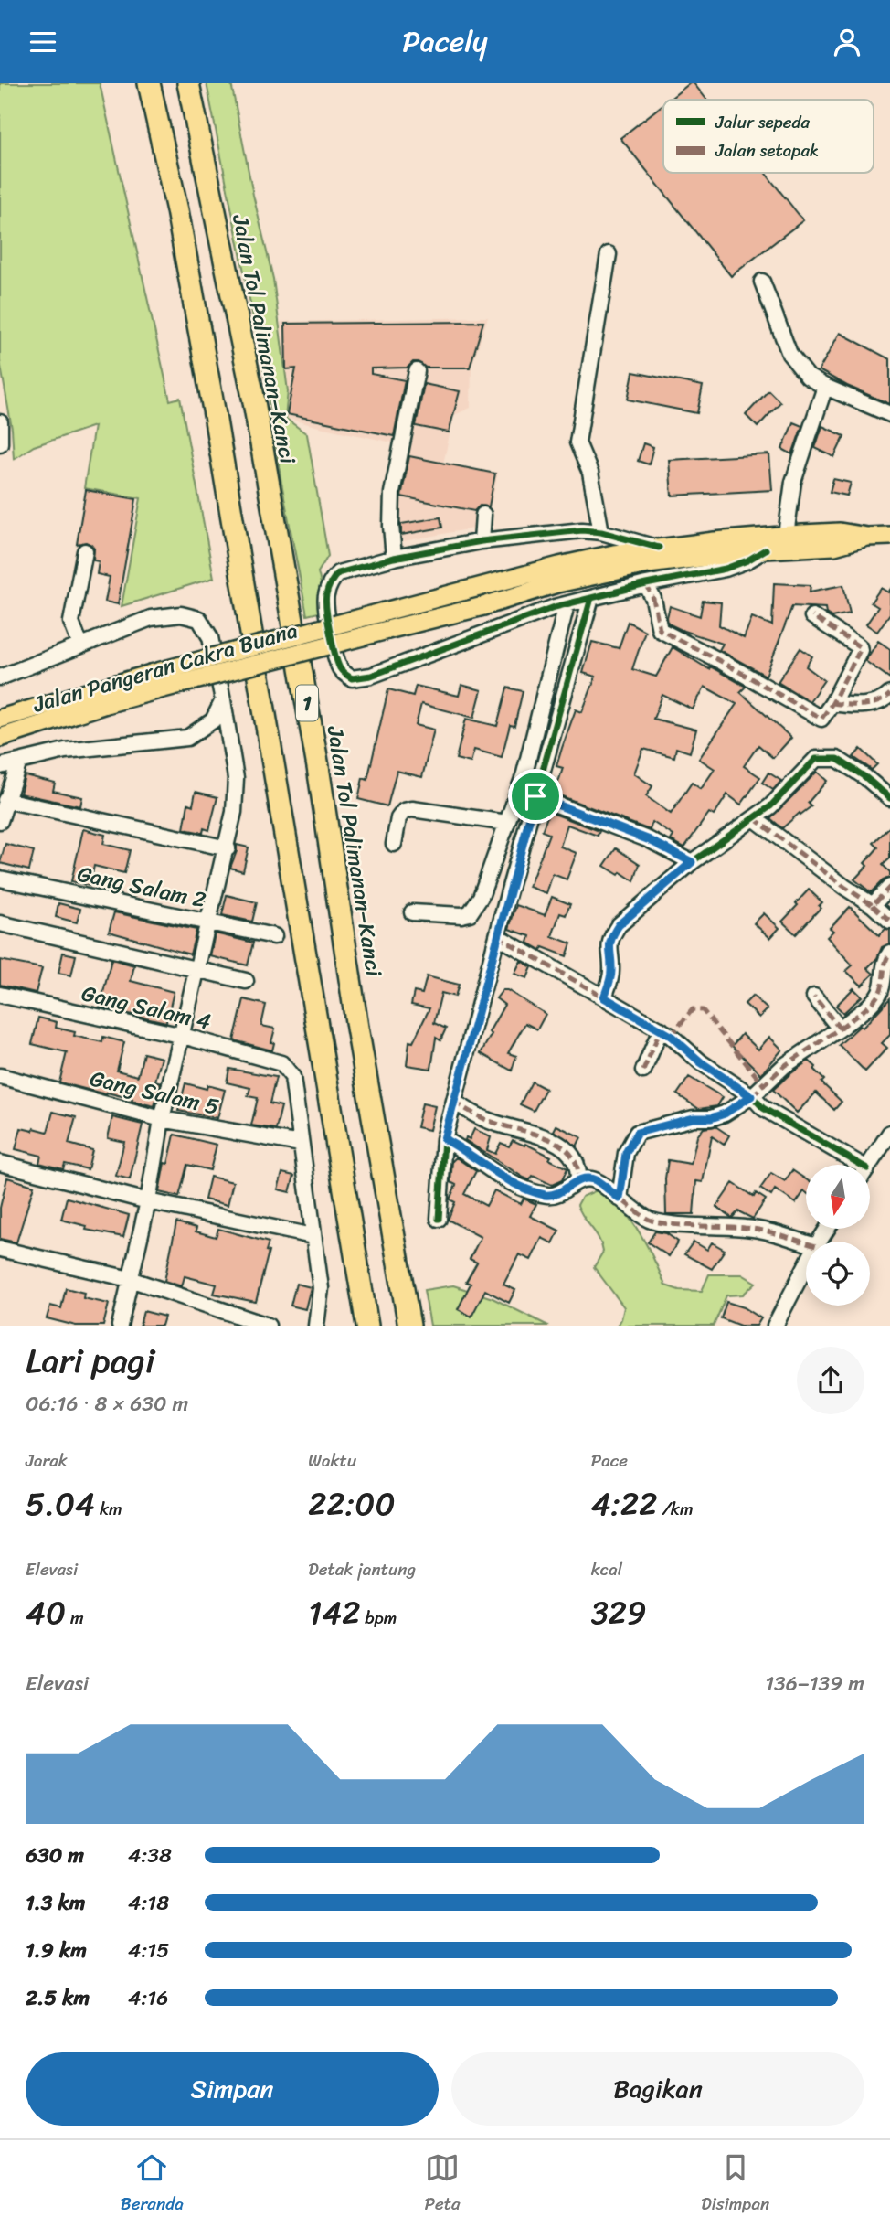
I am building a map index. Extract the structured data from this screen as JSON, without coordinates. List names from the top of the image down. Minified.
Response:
{"streets":{"highway":["Jalan Tol Palimanan–Kanci","1"],"main road":["Jalan Pangeran Cakra Buana"],"street":["Gang Salam 2","Gang Salam 4","Gang Salam 5"]},"crossings":[["Gang Salam 4","Gang Salam 5"]],"legend":["Jalur sepeda","Jalan setapak"],"north":"bottom","page":{"header":"Pacely","heading":["Lari pagi","06:16 · 8 × 630 m"],"stats":[["Jarak","5.04 km"],["Waktu","22:00"],["Pace","4:22 /km"],["Elevasi","40 m"],["Detak jantung","142 bpm"],["kcal","329"]],"chart":["Elevasi","136–139 m"],"list":[{"name":"630 m","note":"4:38"},{"name":"1.3 km","note":"4:18"},{"name":"1.9 km","note":"4:15"},{"name":"2.5 km","note":"4:16"}],"buttons":["Simpan","Bagikan"],"tabs":["Beranda","Peta","Disimpan"]}}
